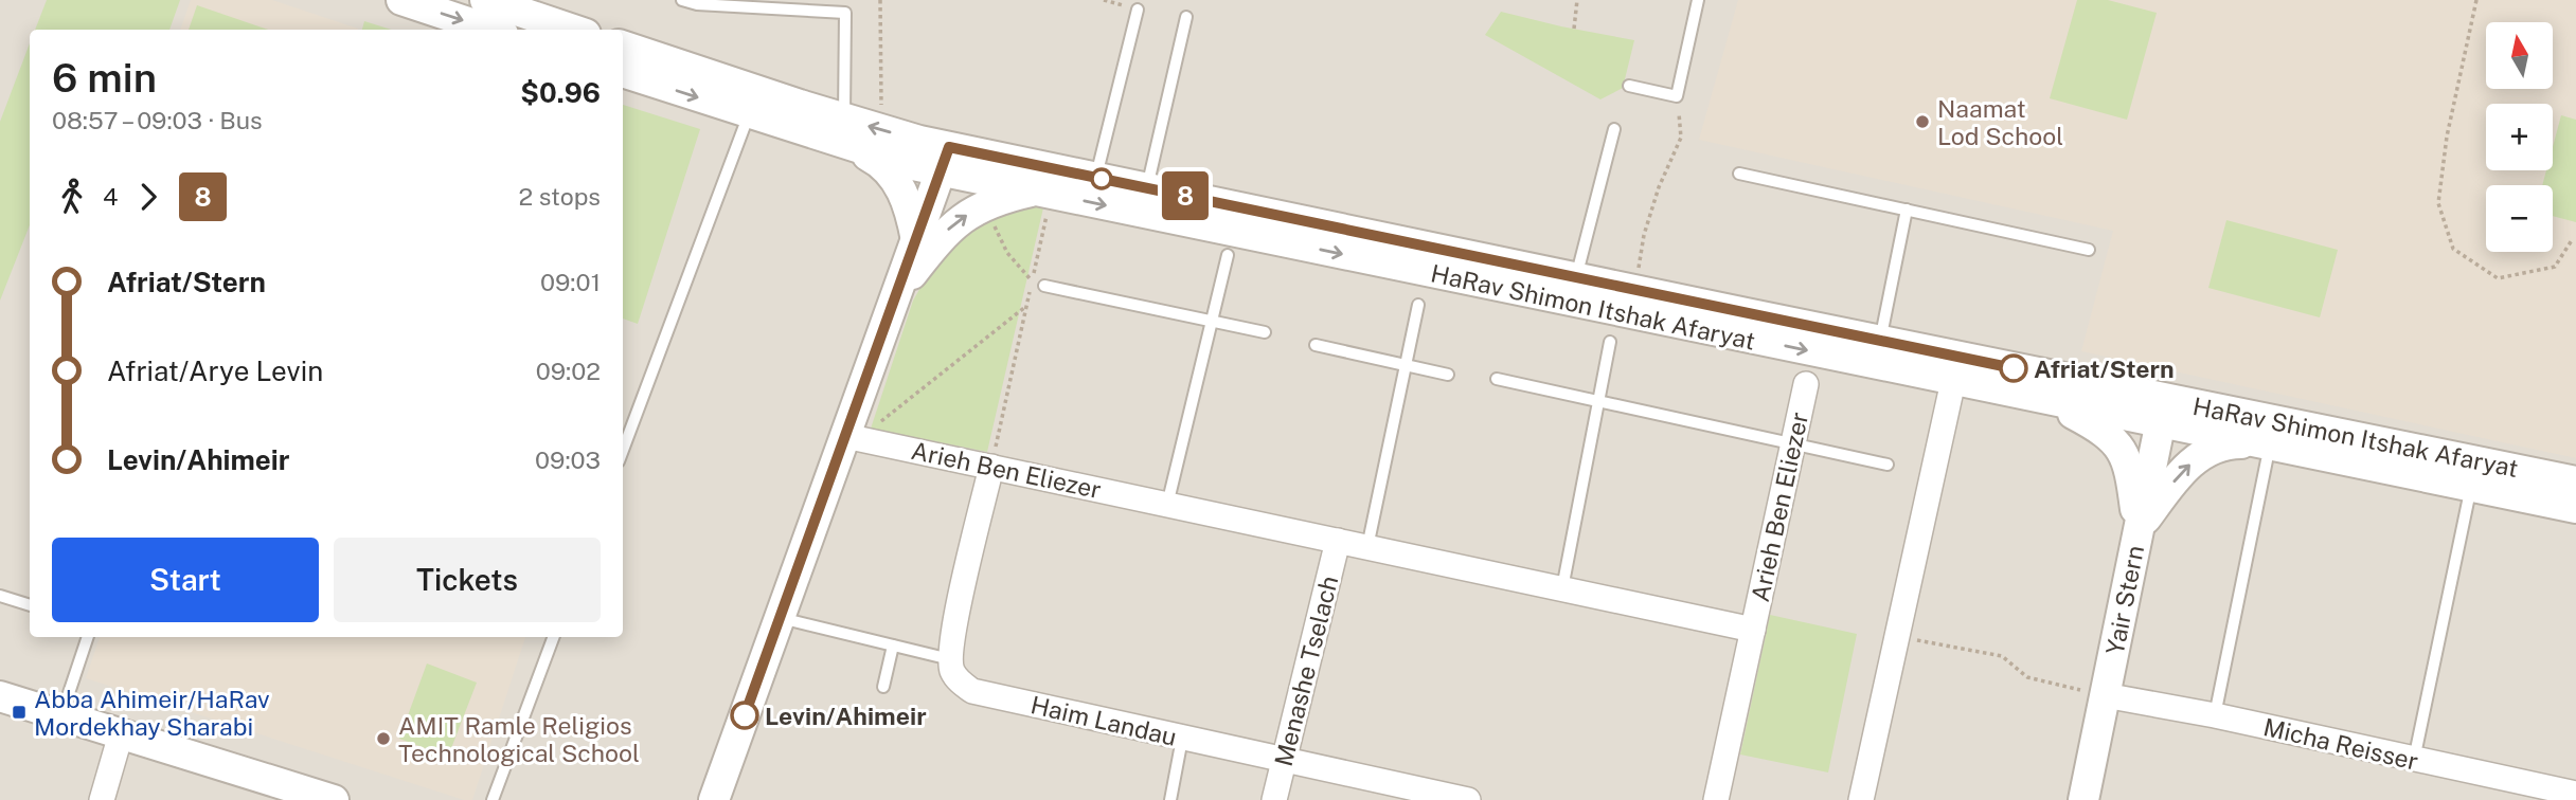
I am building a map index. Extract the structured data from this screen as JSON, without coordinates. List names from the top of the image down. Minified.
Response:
{"streets":{"street":["HaRav Shimon Itshak Afaryat","Arieh Ben Eliezer","Yair Stern","Menashe Tselach","Haim Landau","Micha Reisser"]},"crossings":[["HaRav Shimon Itshak Afaryat","Yair Stern"],["Arieh Ben Eliezer","Menashe Tselach"],["Yair Stern","Micha Reisser"],["Menashe Tselach","Haim Landau"]],"places":{"other":["Naamat Lod School","Afriat/Stern","Levin/Ahimeir","AMIT Ramle Religios Technological School"],"transit":["Abba Ahimeir/HaRav Mordekhay Sharabi"]},"lines":["bus line 8"],"north":"top","page":{"on_map":"8","map_buttons":["+","−"],"heading":["6 min","08:57 – 09:03 · Bus","$0.96"],"legs":["4","8","2 stops"],"list":[{"name":"Afriat/Stern","value":"09:01"},{"name":"Afriat/Arye Levin","value":"09:02"},{"name":"Levin/Ahimeir","value":"09:03"}],"buttons":["Start","Tickets"]}}
